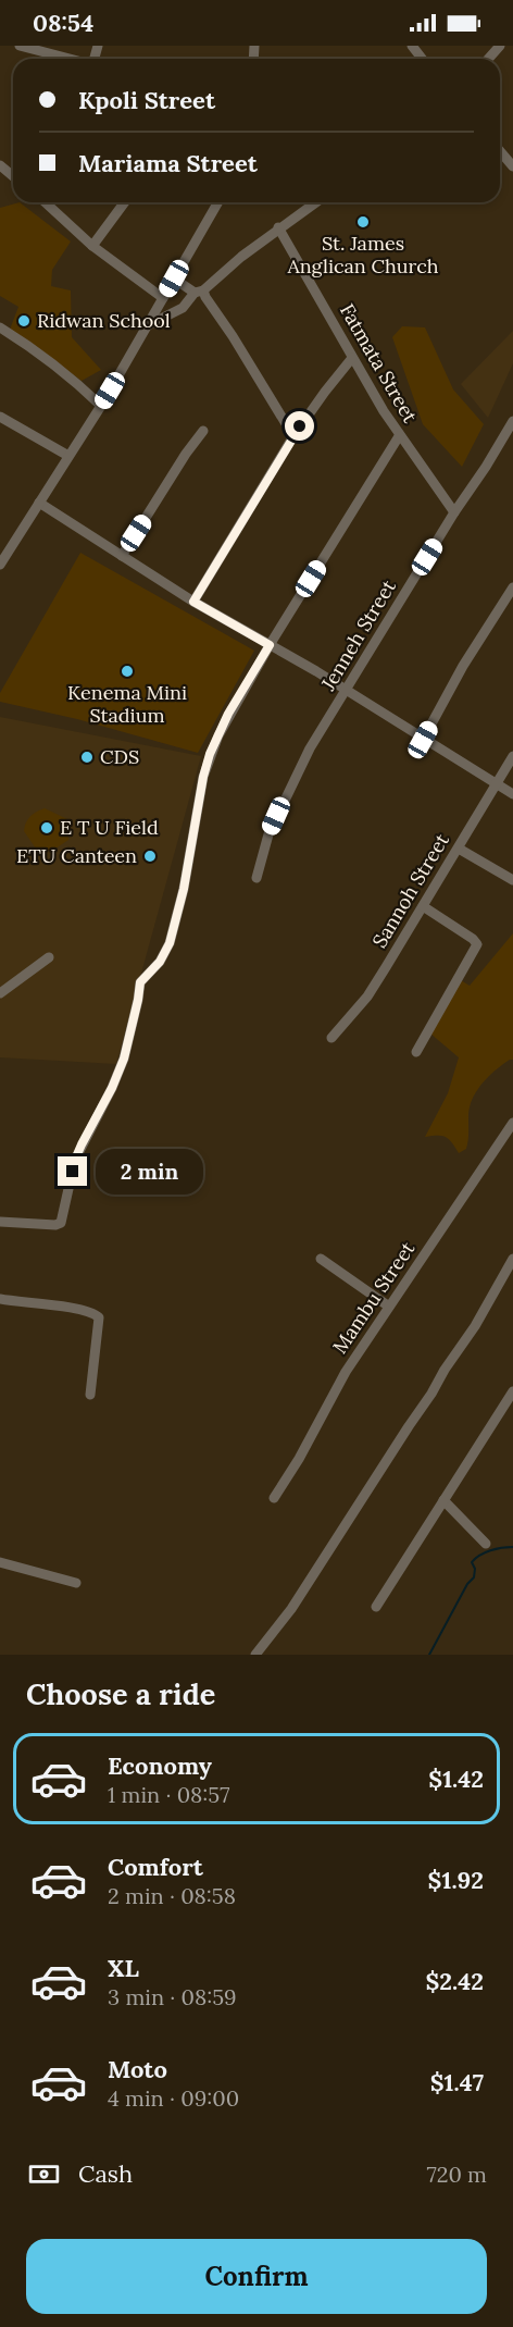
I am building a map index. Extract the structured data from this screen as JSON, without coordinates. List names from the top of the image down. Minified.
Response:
{"streets":{"street":["Fatmata Street","Jenneh Street","Sannoh Street","Mambu Street"]},"crossings":[["Fatmata Street","Jenneh Street"]],"places":["St. James Anglican Church","Ridwan School","Kenema Mini Stadium","CDS","E T U Field","ETU Canteen"],"page":{"status":"08:54","banner":["Kpoli Street","Mariama Street"],"bubble":"2 min","heading":"Choose a ride","list":[{"name":"Economy","note":"1 min · 08:57","value":"$1.42"},{"name":"Comfort","note":"2 min · 08:58","value":"$1.92"},{"name":"XL","note":"3 min · 08:59","value":"$2.42"},{"name":"Moto","note":"4 min · 09:00","value":"$1.47"}],"pay":["Cash","720 m"],"buttons":"Confirm"}}
